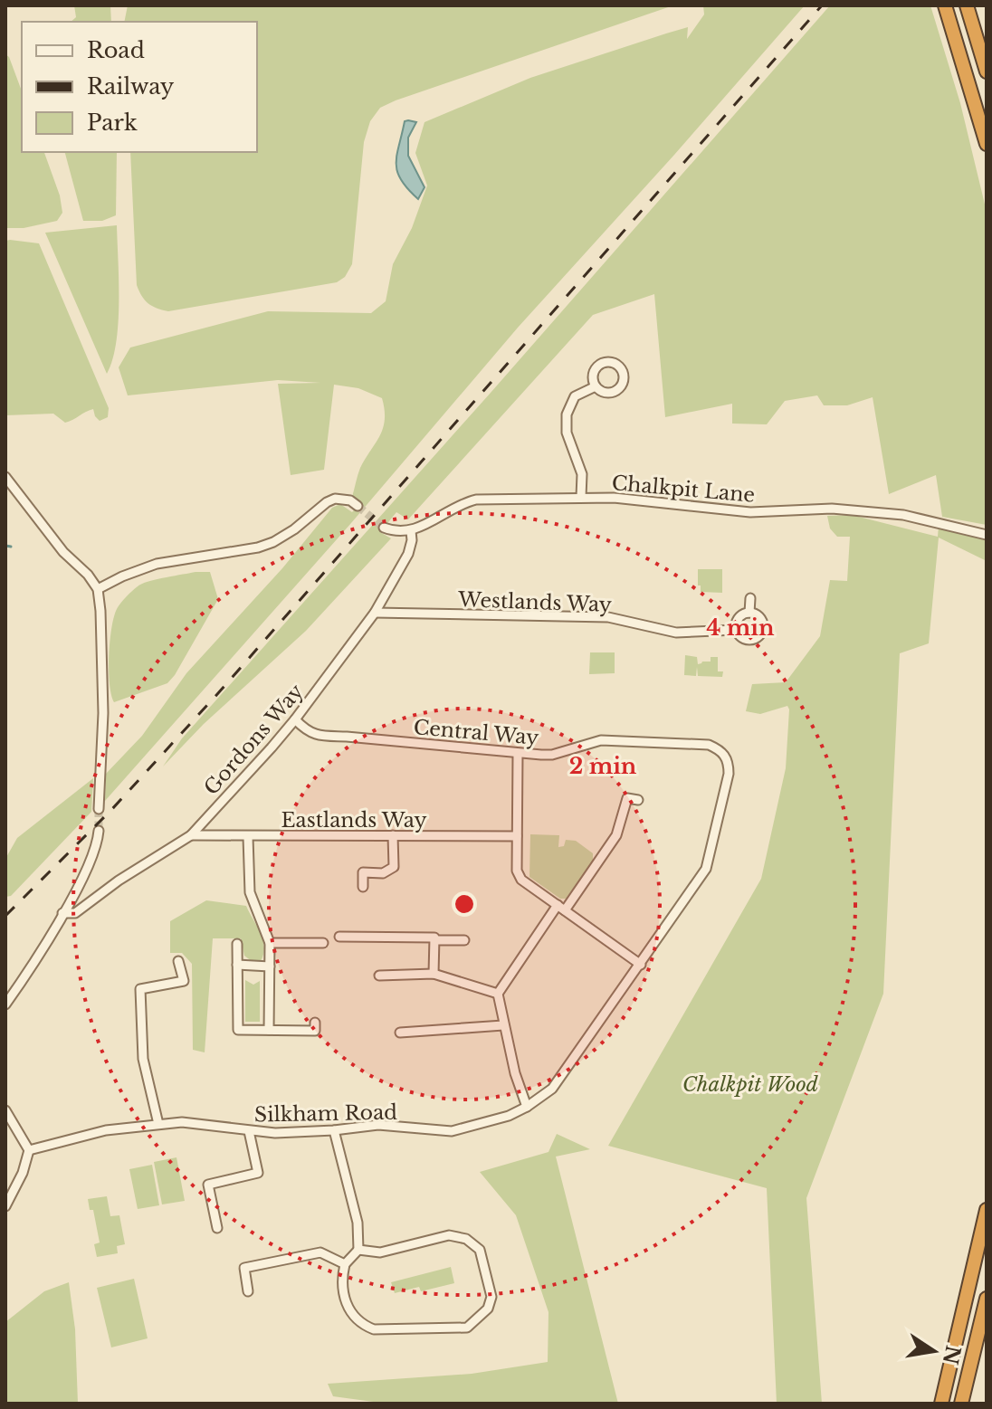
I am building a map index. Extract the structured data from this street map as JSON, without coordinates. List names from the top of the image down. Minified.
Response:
{"streets":{"street":["Chalkpit Lane","Westlands Way","Central Way","Gordons Way","Eastlands Way","Silkham Road"]},"crossings":[["Chalkpit Lane","Gordons Way"],["Westlands Way","Gordons Way"],["Central Way","Gordons Way"],["Central Way","Silkham Road"],["Gordons Way","Eastlands Way"]],"parks":["Chalkpit Wood"],"legend":["Road","Railway","Park"],"north":"right","rings":["4 min","2 min"]}
